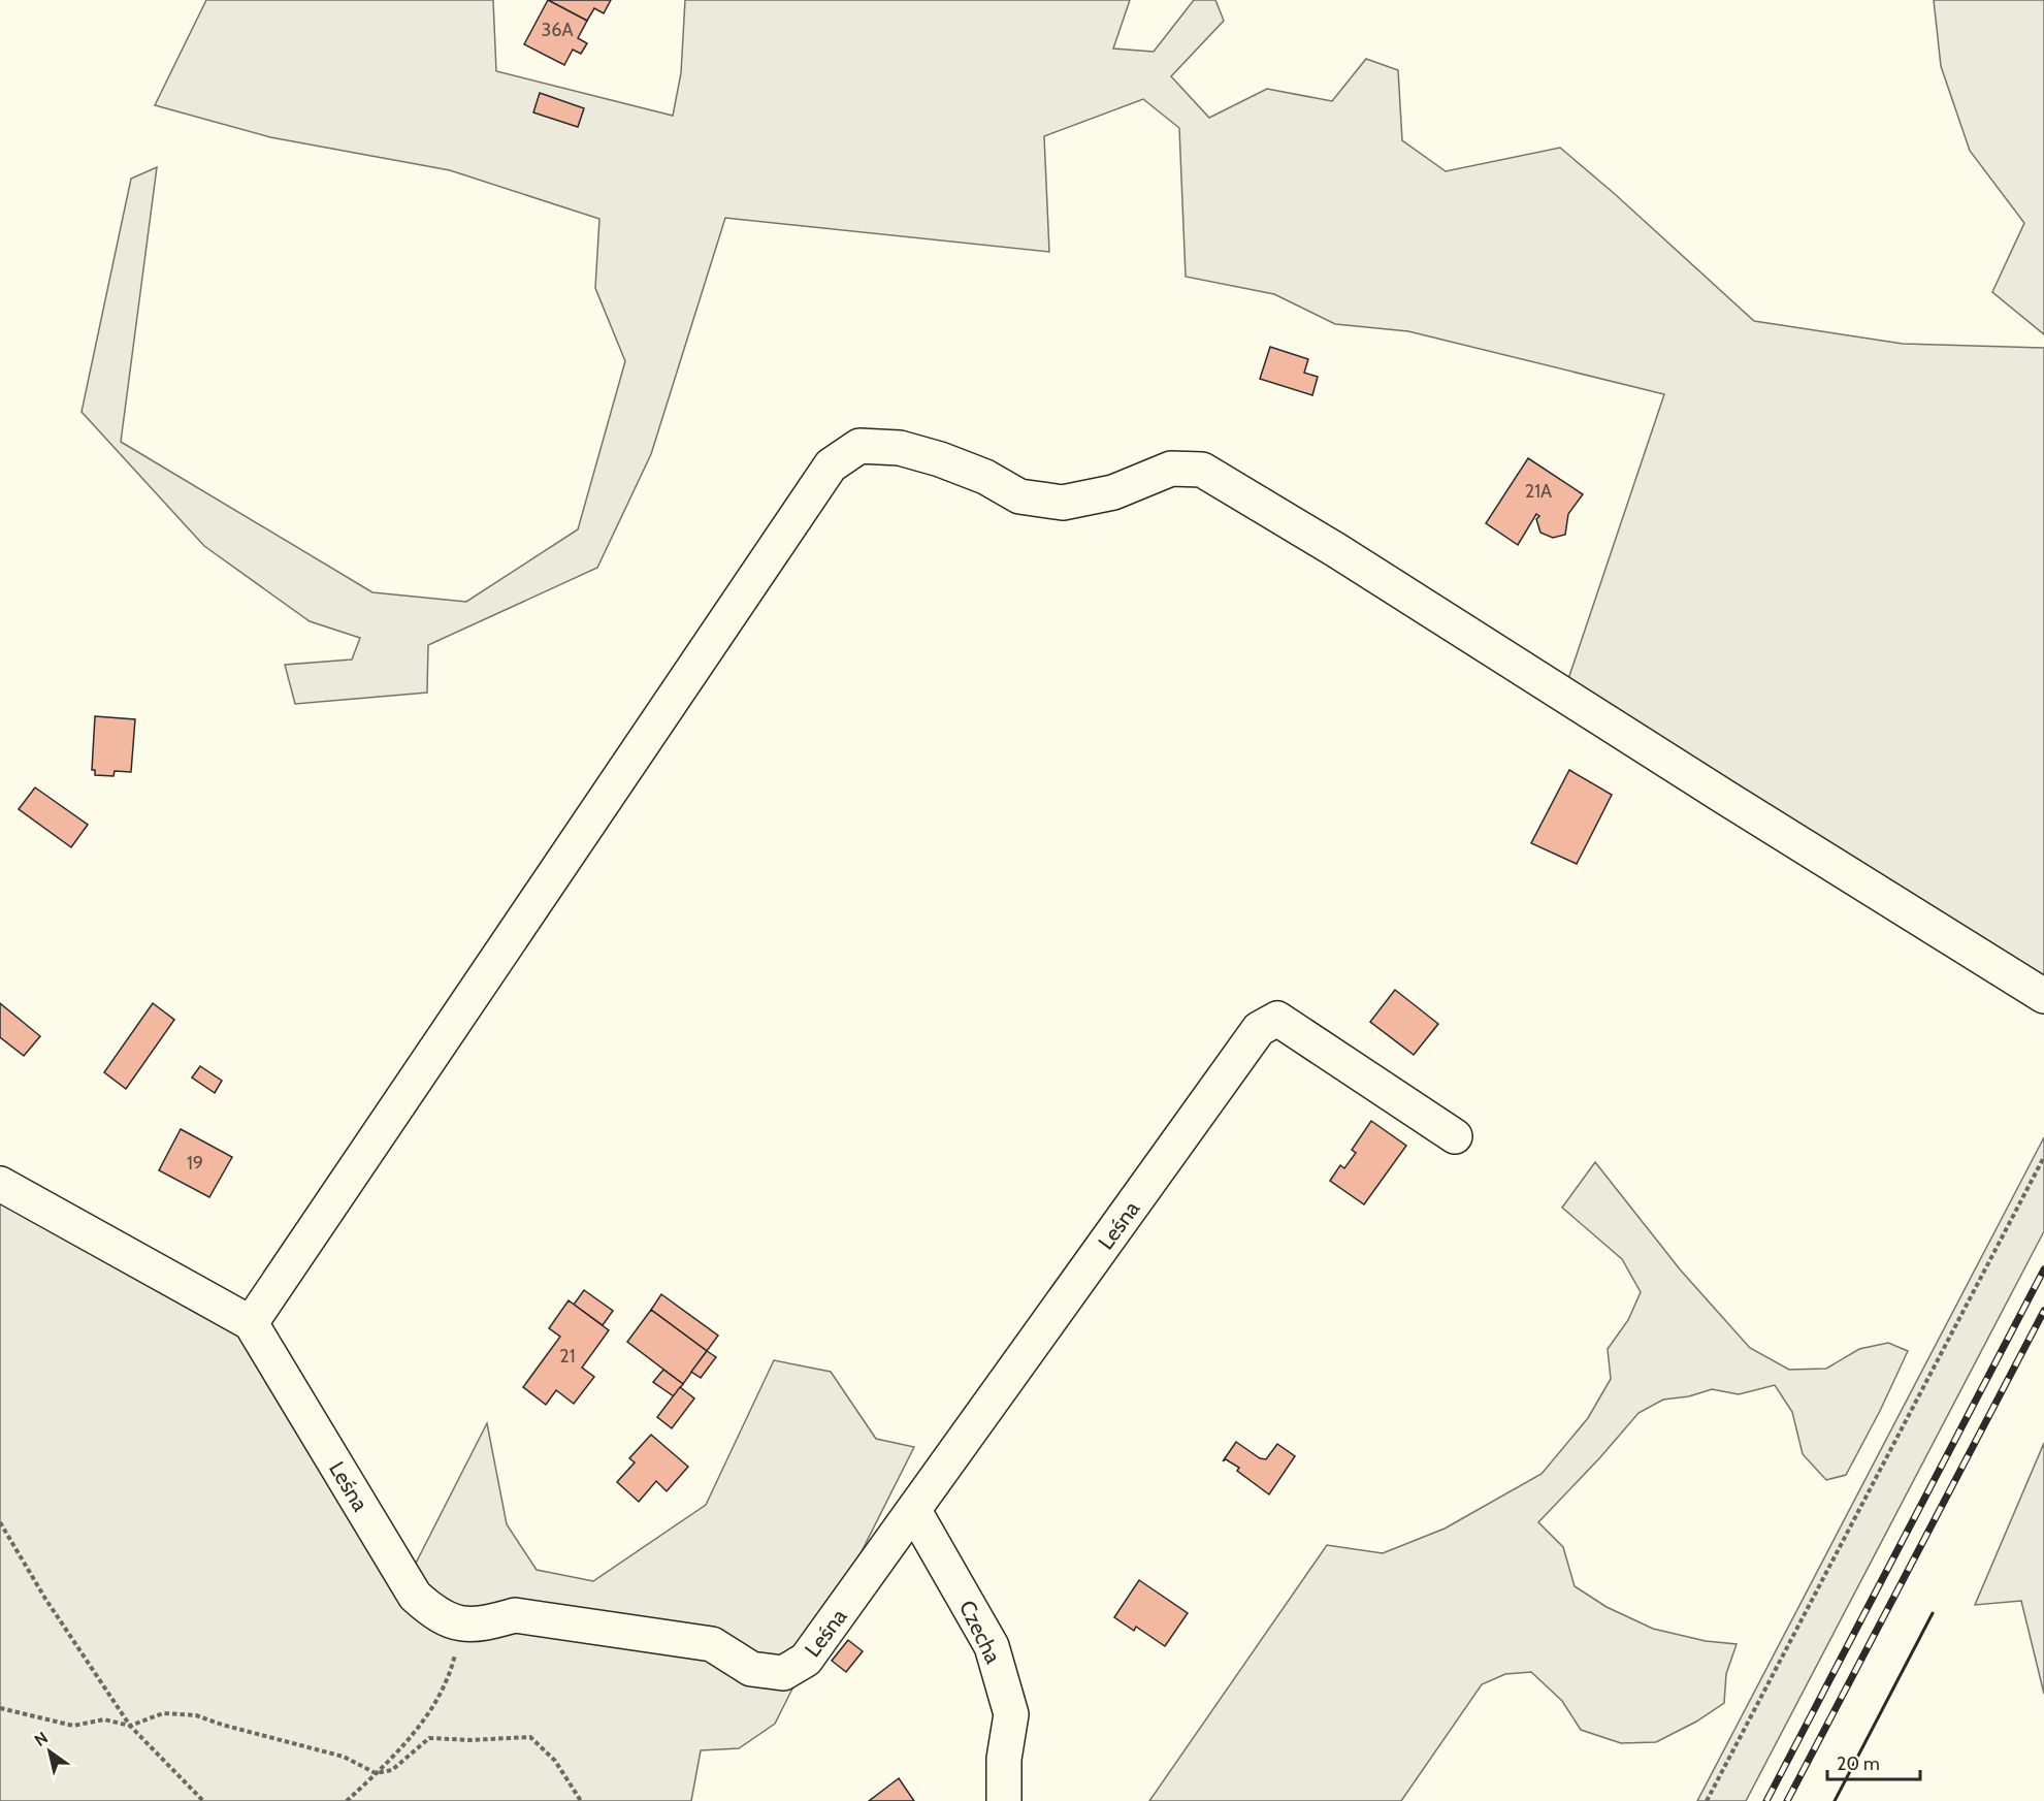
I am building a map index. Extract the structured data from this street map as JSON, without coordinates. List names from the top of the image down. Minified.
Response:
{"streets":{"street":["Leśna","Czecha"]},"crossings":[["Leśna","Czecha"]],"house_numbers":["36A","21A","19","21"],"scale_bar":"20 m","north":"top left"}
